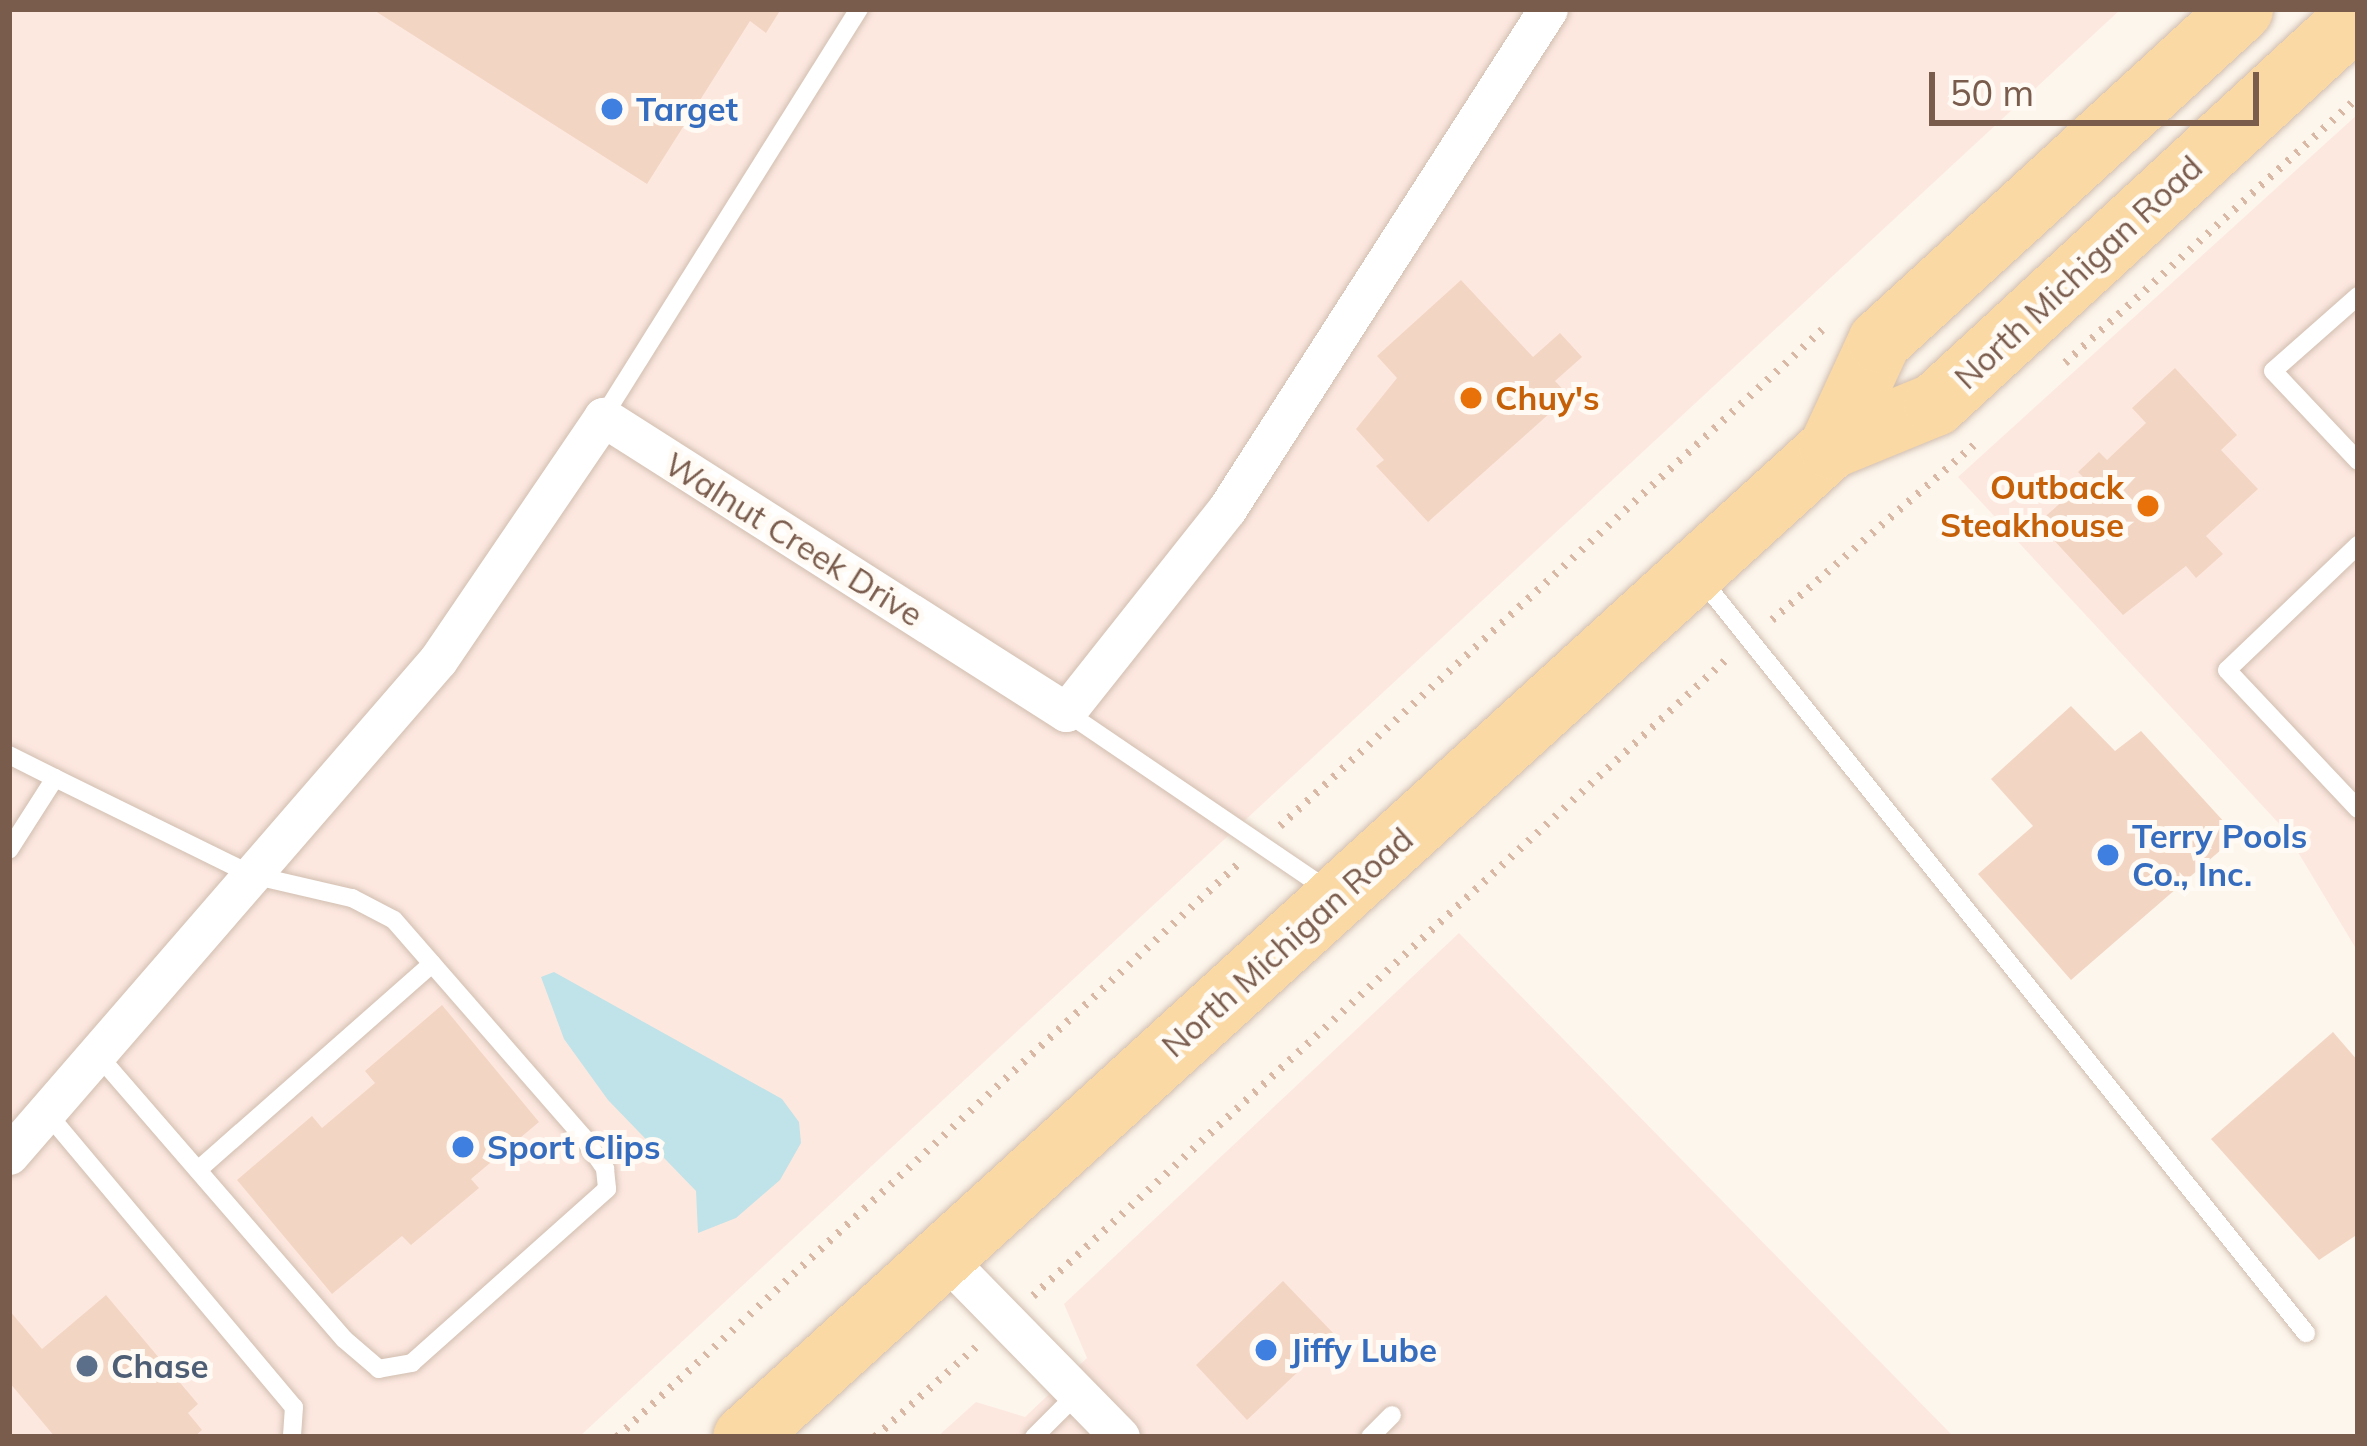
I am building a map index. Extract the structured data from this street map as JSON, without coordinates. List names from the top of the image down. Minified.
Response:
{"streets":{"main road":["North Michigan Road"],"street":["Walnut Creek Drive"]},"places":["Target","Chuy's","Outback Steakhouse","Terry Pools Co., Inc.","Sport Clips","Jiffy Lube","Chase"],"scale_bar":"50 m"}
